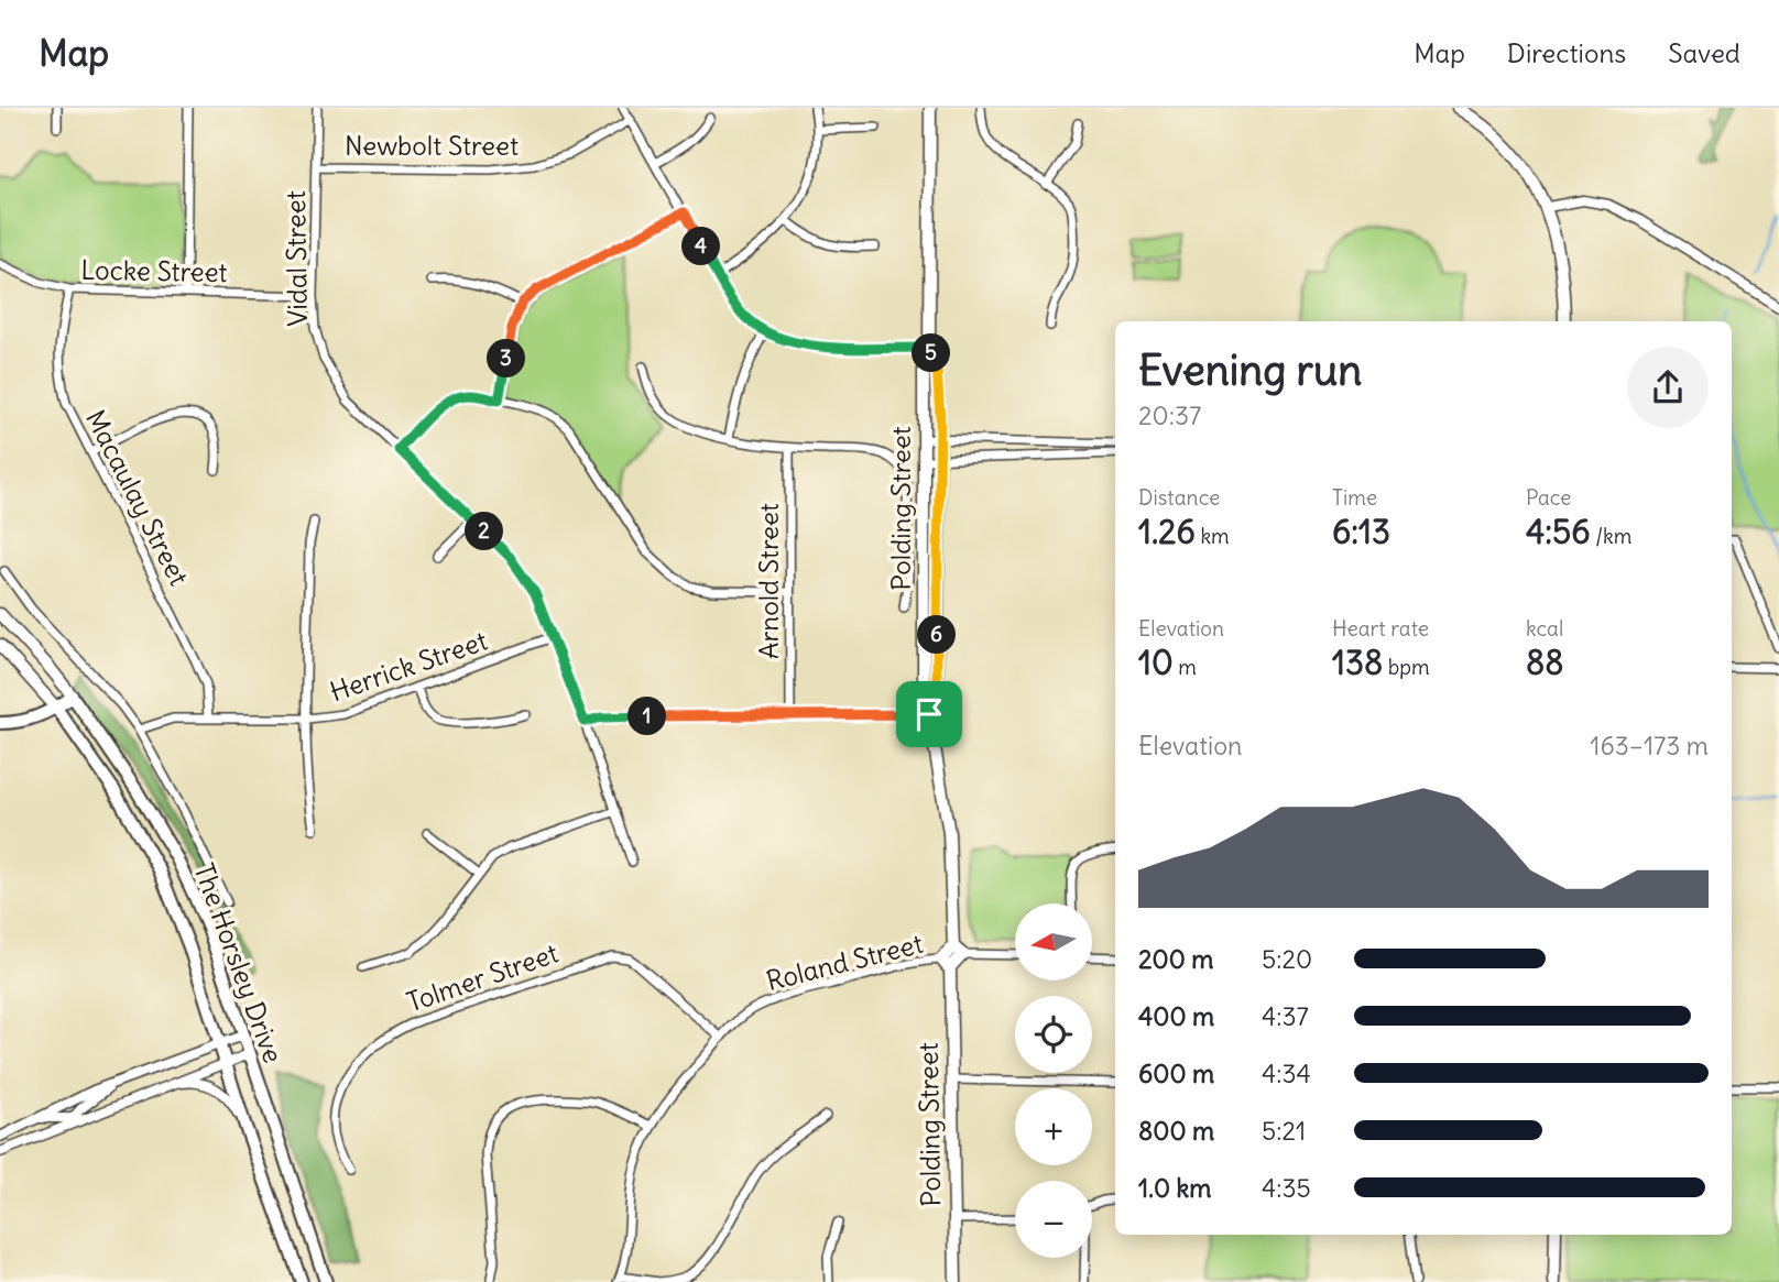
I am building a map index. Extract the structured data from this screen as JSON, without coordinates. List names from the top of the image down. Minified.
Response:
{"streets":{"main road":["Polding Street","The Horsley Drive"],"street":["Newbolt Street","Vidal Street","Locke Street","Macaulay Street","Arnold Street","Herrick Street","Roland Street","Tolmer Street"]},"crossings":[["Newbolt Street","Vidal Street"],["Vidal Street","Locke Street"],["Vidal Street","Herrick Street"],["Locke Street","Macaulay Street"],["Macaulay Street","Herrick Street"],["Polding Street","Roland Street"],["Roland Street","Tolmer Street"]],"north":"left","page":{"header":"Map","nav":["Map","Directions","Saved"],"pins":["4","5","3","2","6","1"],"heading":["Evening run","20:37"],"stats":[["Distance","1.26 km"],["Time","6:13"],["Pace","4:56 /km"],["Elevation","10 m"],["Heart rate","138 bpm"],["kcal","88"]],"chart":["Elevation","163–173 m"],"map_buttons":["+","−"],"list":[{"name":"200 m","note":"5:20"},{"name":"400 m","note":"4:37"},{"name":"600 m","note":"4:34"},{"name":"800 m","note":"5:21"},{"name":"1.0 km","note":"4:35"}]}}
